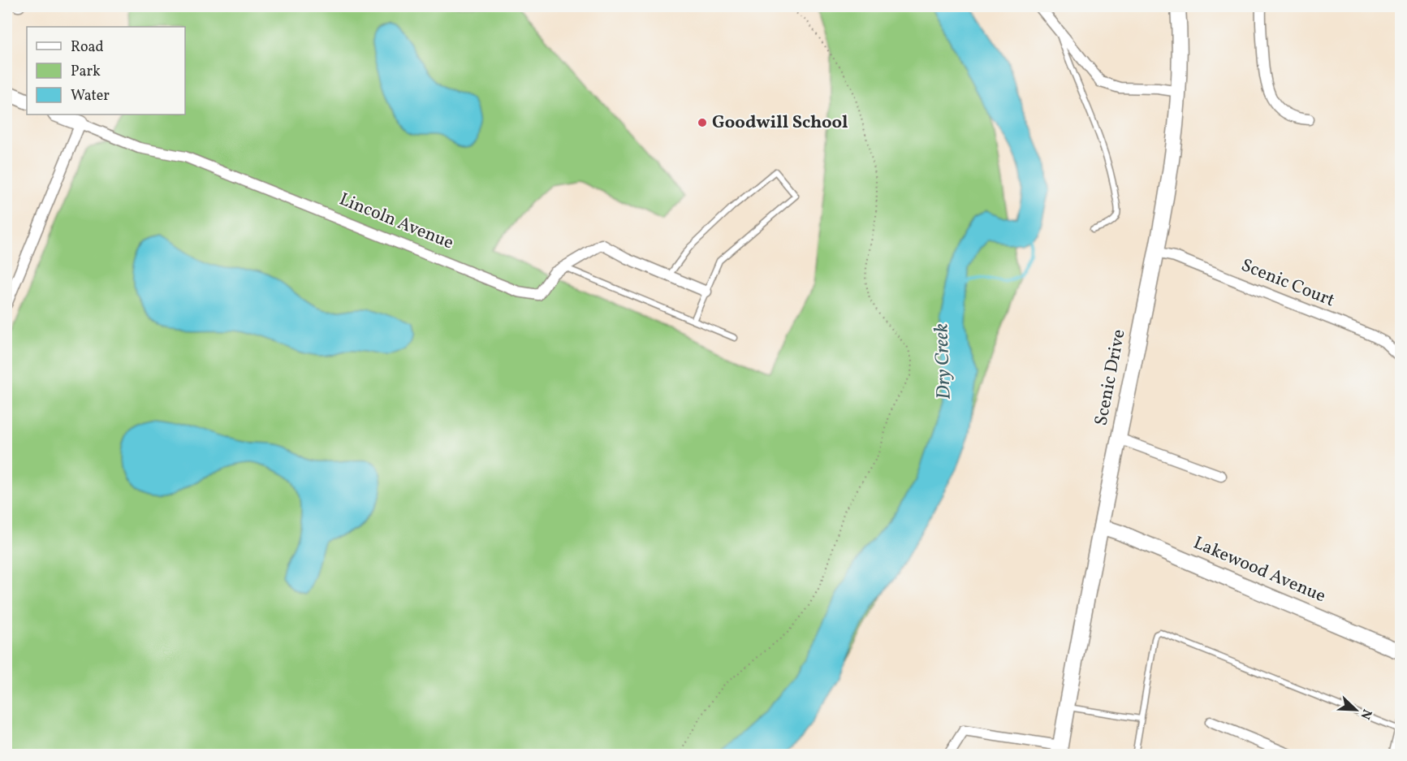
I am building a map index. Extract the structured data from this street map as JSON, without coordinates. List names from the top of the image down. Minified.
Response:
{"streets":{"main road":["Lincoln Avenue","Scenic Drive","Lakewood Avenue"],"street":["Scenic Court"]},"crossings":[["Scenic Court","Scenic Drive"],["Scenic Drive","Lakewood Avenue"]],"water":["Dry Creek"],"places":["Goodwill School"],"legend":["Road","Park","Water"],"north":"bottom right"}
